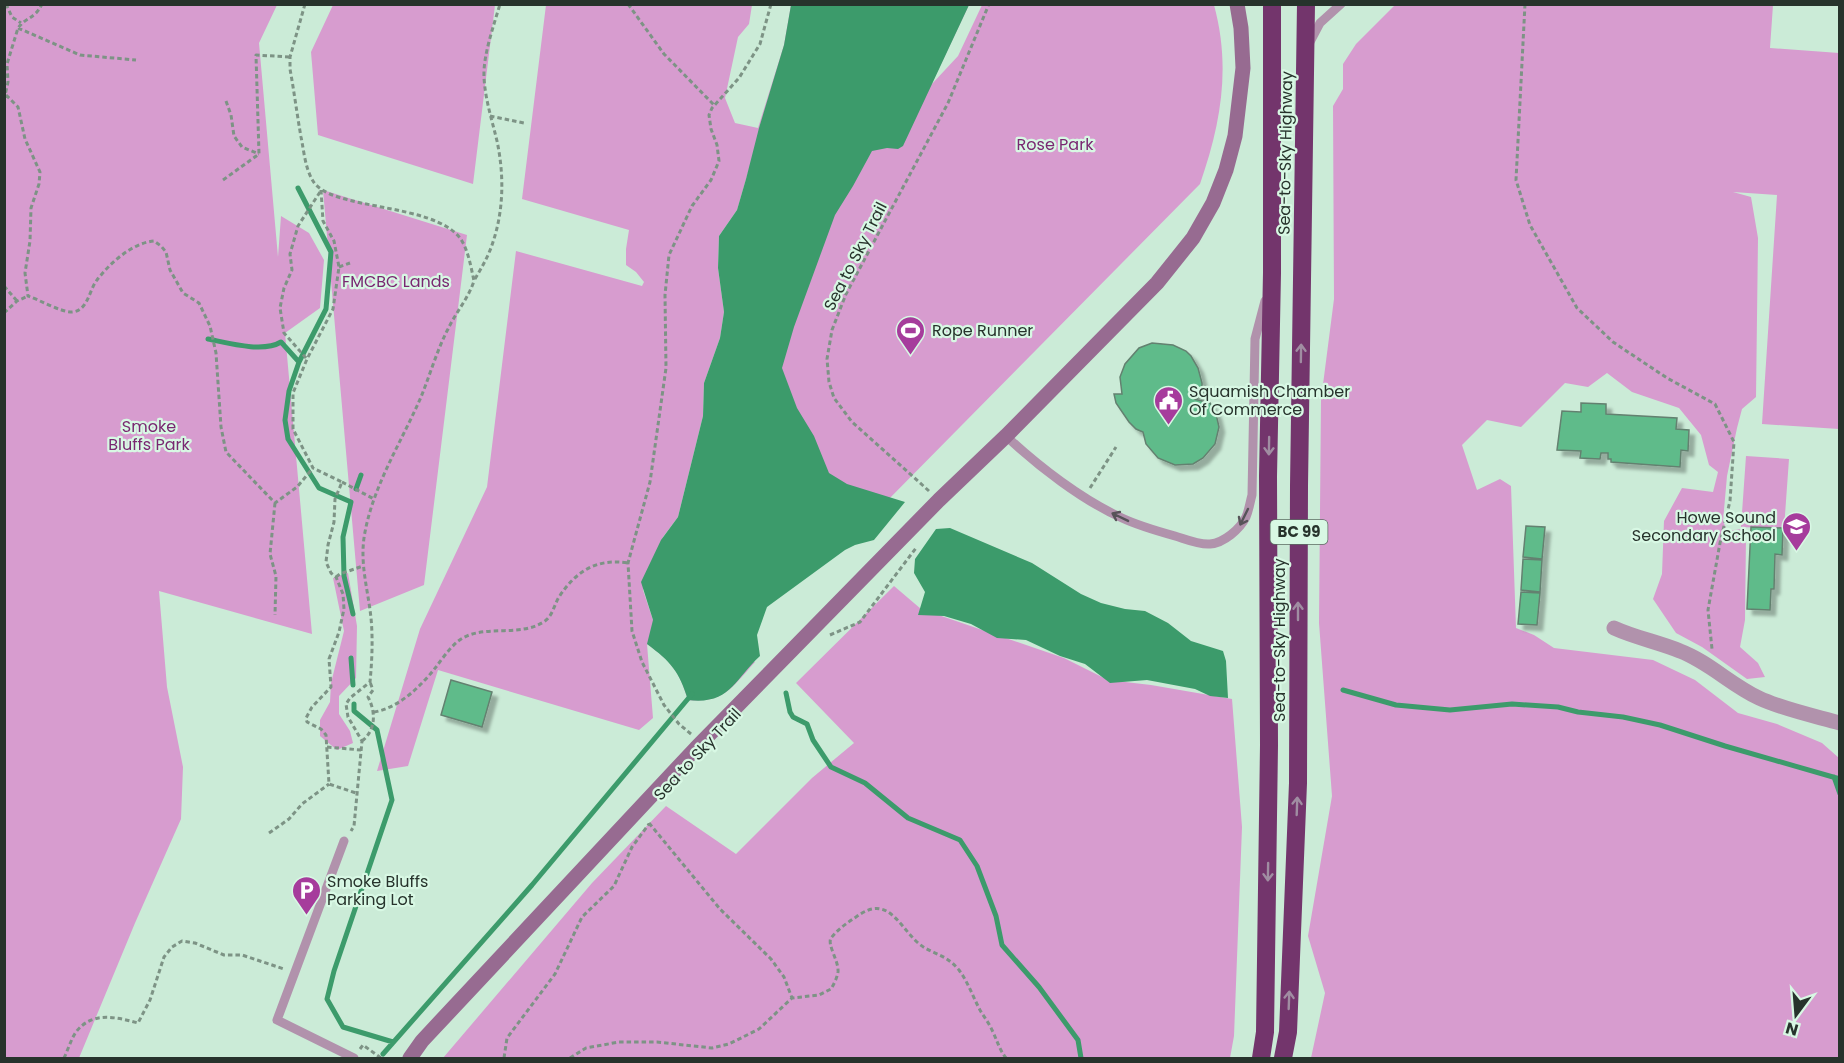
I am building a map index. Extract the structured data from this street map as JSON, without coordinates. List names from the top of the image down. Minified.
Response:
{"streets":{"highway":["Sea-to-Sky Highway","BC 99"],"path":["Sea to Sky Trail"]},"parks":["Rose Park","FMCBC Lands","Smoke Bluffs Park"],"places":{"sports":["Rope Runner"],"public building":["Squamish Chamber Of Commerce"],"school or university":["Howe Sound Secondary School"],"parking":["Smoke Bluffs Parking Lot"]},"north":"bottom"}
